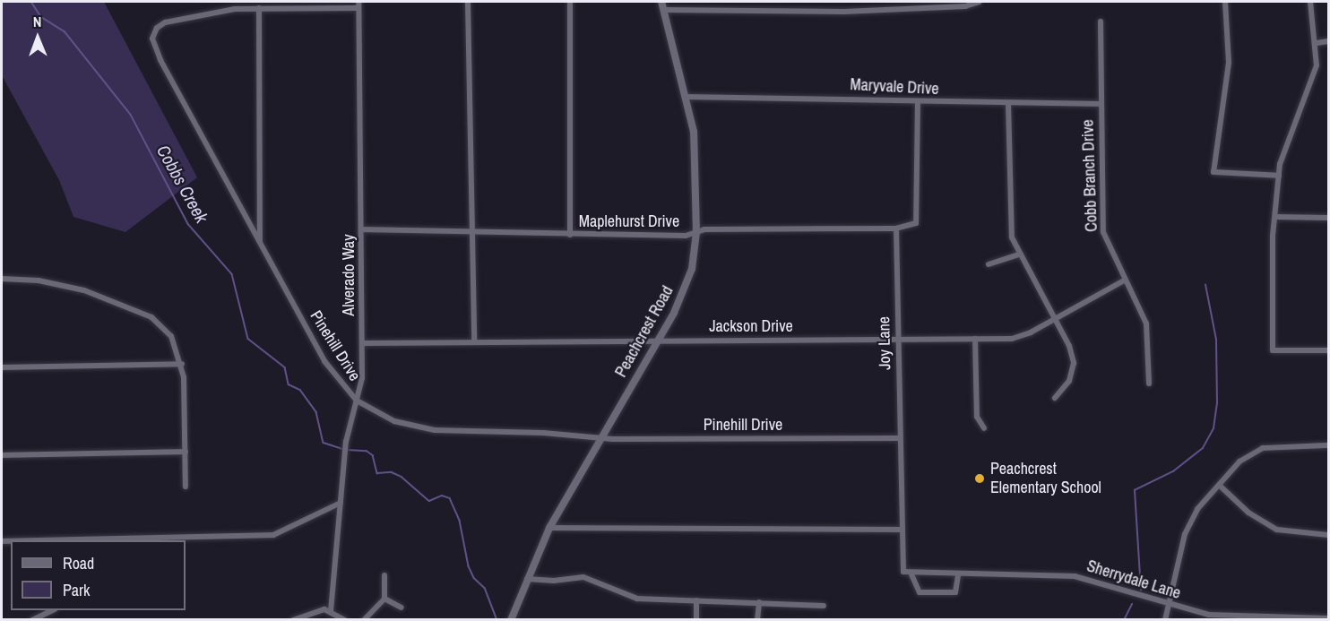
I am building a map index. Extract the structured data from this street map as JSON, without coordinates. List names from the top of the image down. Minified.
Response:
{"streets":{"street":["Maryvale Drive","Cobb Branch Drive","Maplehurst Drive","Alverado Way","Jackson Drive","Peachcrest Road","Joy Lane","Pinehill Drive","Sherrydale Lane"]},"crossings":[["Maryvale Drive","Cobb Branch Drive"],["Maryvale Drive","Peachcrest Road"],["Cobb Branch Drive","Jackson Drive"],["Maplehurst Drive","Alverado Way"],["Maplehurst Drive","Peachcrest Road"],["Maplehurst Drive","Joy Lane"],["Alverado Way","Jackson Drive"],["Alverado Way","Pinehill Drive"],["Jackson Drive","Peachcrest Road"],["Jackson Drive","Joy Lane"],["Peachcrest Road","Pinehill Drive"],["Joy Lane","Pinehill Drive"],["Joy Lane","Sherrydale Lane"]],"water":["Cobbs Creek"],"places":["Peachcrest Elementary School"],"legend":["Road","Park"],"north":"top"}
